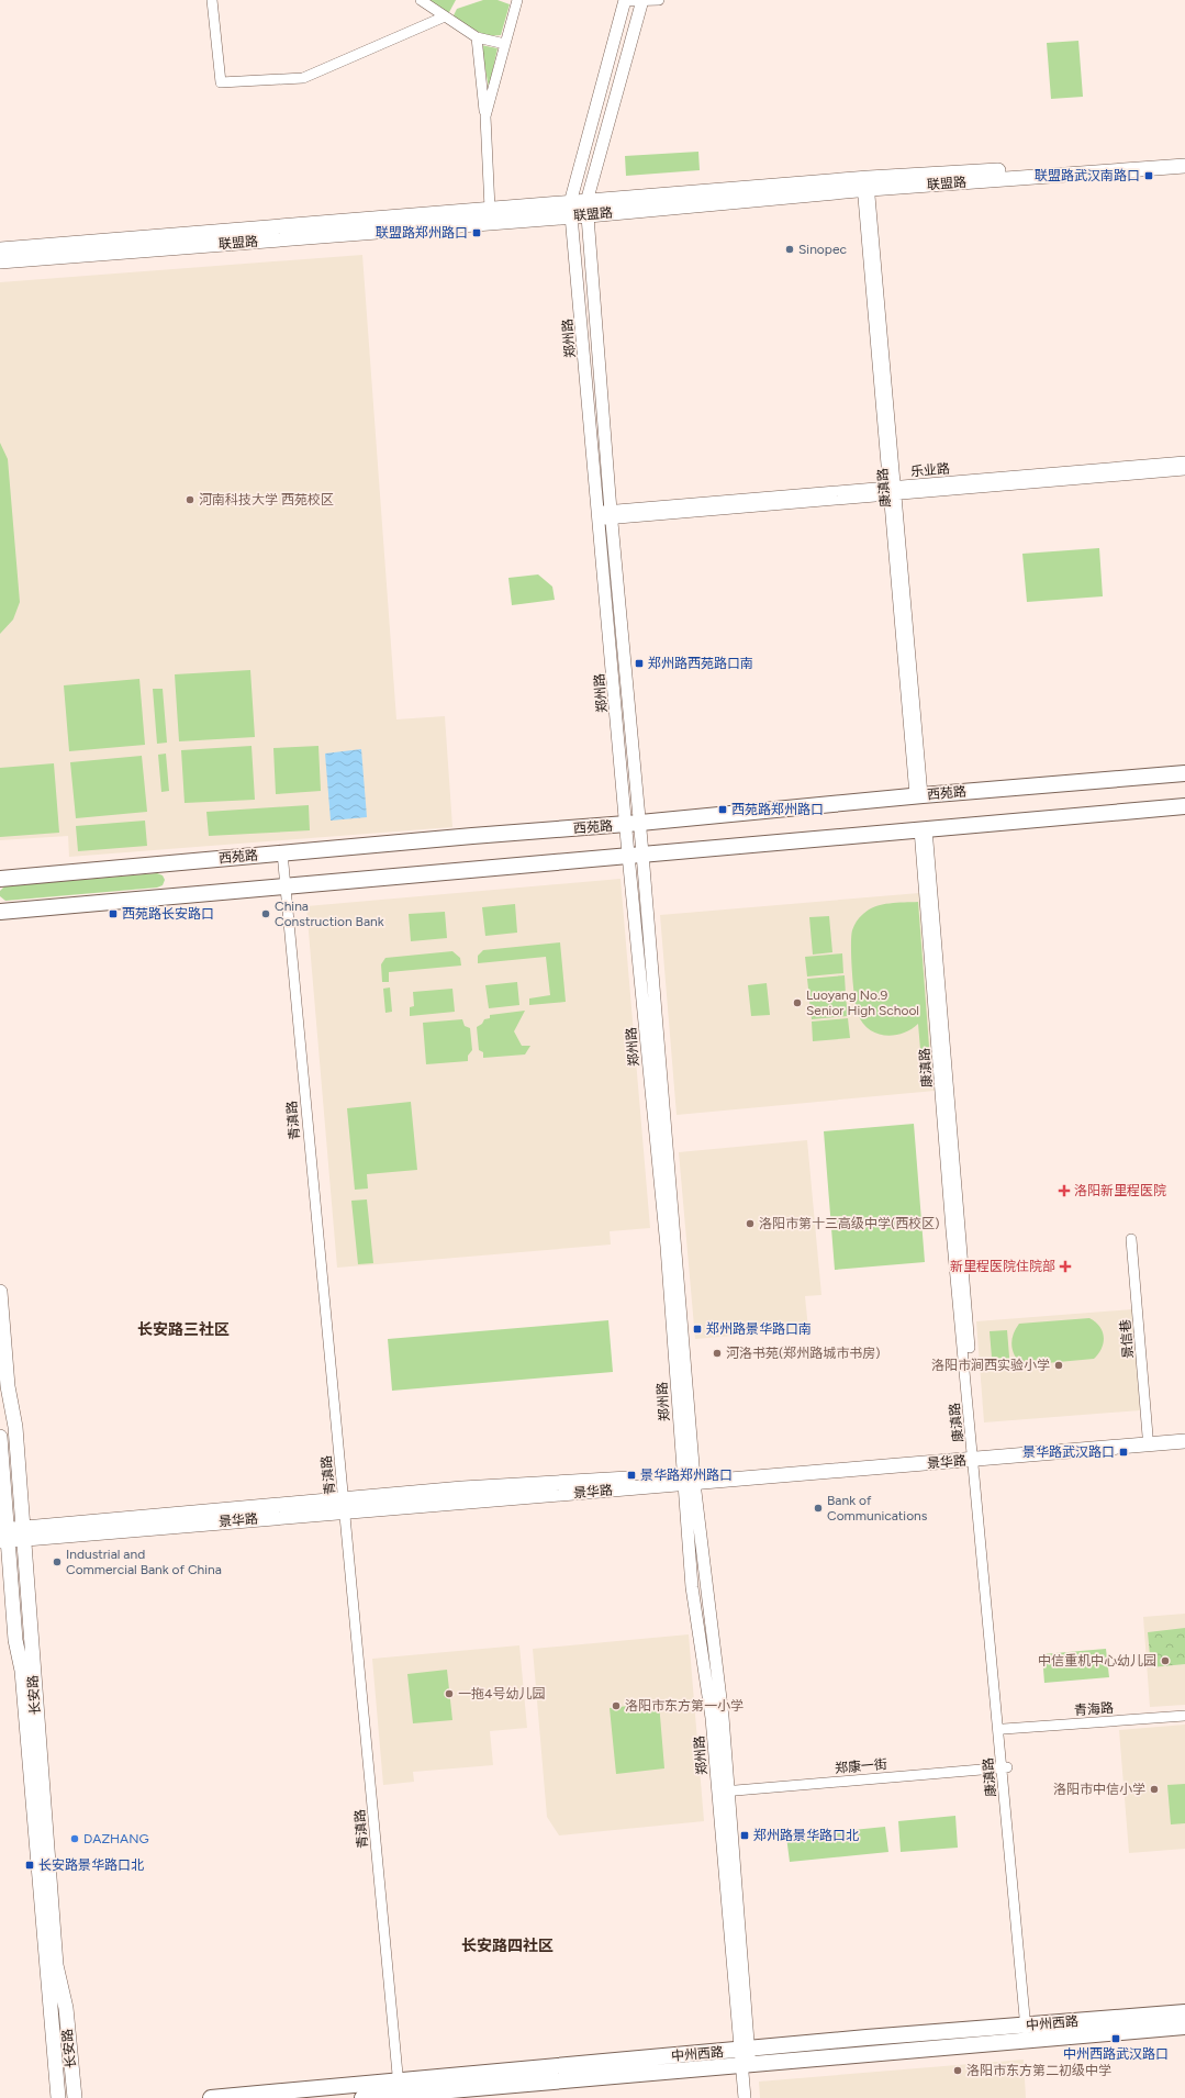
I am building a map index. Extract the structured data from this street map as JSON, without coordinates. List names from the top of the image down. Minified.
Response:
{"streets":{"main road":["联盟路","西苑路","景华路","长安路","中州西路"],"street":["郑州路","乐业路","康滇路","青滇路","景信巷","青海路","郑康一街"]},"crossings":[["联盟路","郑州路"],["联盟路","康滇路"],["郑州路","乐业路"],["郑州路","西苑路"],["郑州路","景华路"],["郑州路","郑康一街"],["郑州路","中州西路"],["乐业路","康滇路"],["康滇路","西苑路"],["康滇路","景华路"],["康滇路","青海路"],["康滇路","郑康一街"],["康滇路","中州西路"],["西苑路","青滇路"],["青滇路","景华路"],["青滇路","中州西路"],["景信巷","景华路"],["景华路","长安路"]],"districts":["长安路三社区","长安路四社区"],"places":{"transit":["联盟路武汉南路口","联盟路郑州路口","郑州路西苑路口南","西苑路郑州路口","西苑路长安路口","郑州路景华路口南","景华路武汉路口","景华路郑州路口","郑州路景华路口北","长安路景华路口北","中州西路武汉路口"],"other":["Sinopec","河南科技大学 西苑校区","China Construction Bank","Luoyang No.9 Senior High School","洛阳市第十三高级中学(西校区)","河洛书苑(郑州路城市书房)","洛阳市涧西实验小学","Bank of Communications","Industrial and Commercial Bank of China","中信重机中心幼儿园","一拖4号幼儿园","洛阳市东方第一小学","洛阳市中信小学","DAZHANG","洛阳市东方第二初级中学"],"health":["洛阳新里程医院","新里程医院住院部"]}}
